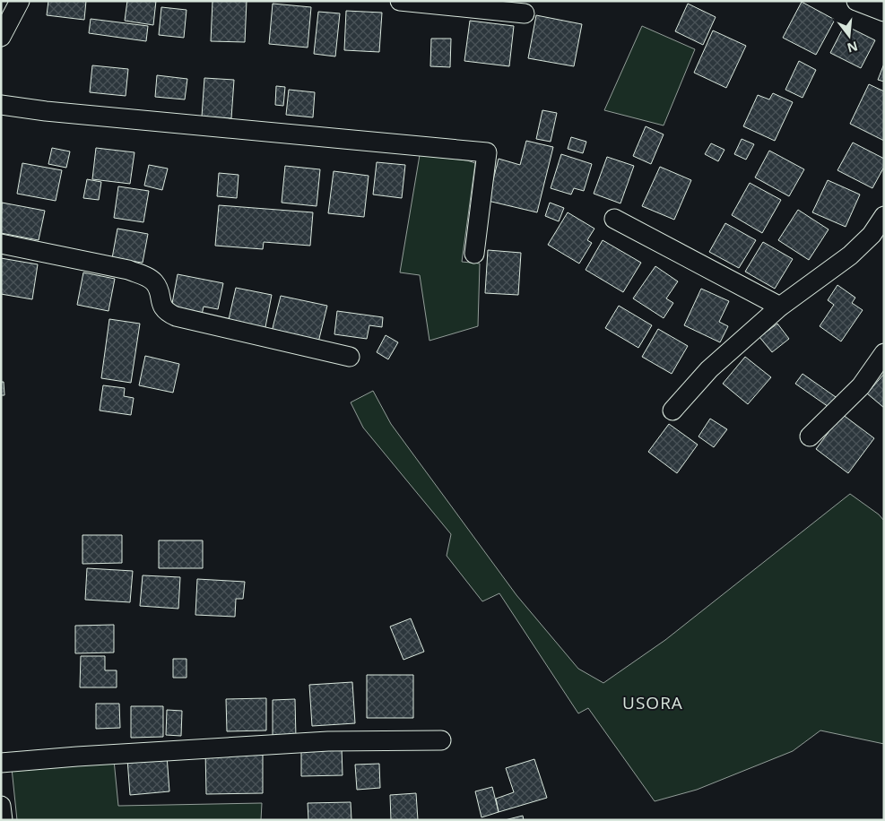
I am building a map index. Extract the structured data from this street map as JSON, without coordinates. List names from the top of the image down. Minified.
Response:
{"districts":["USORA"],"north":"bottom"}
